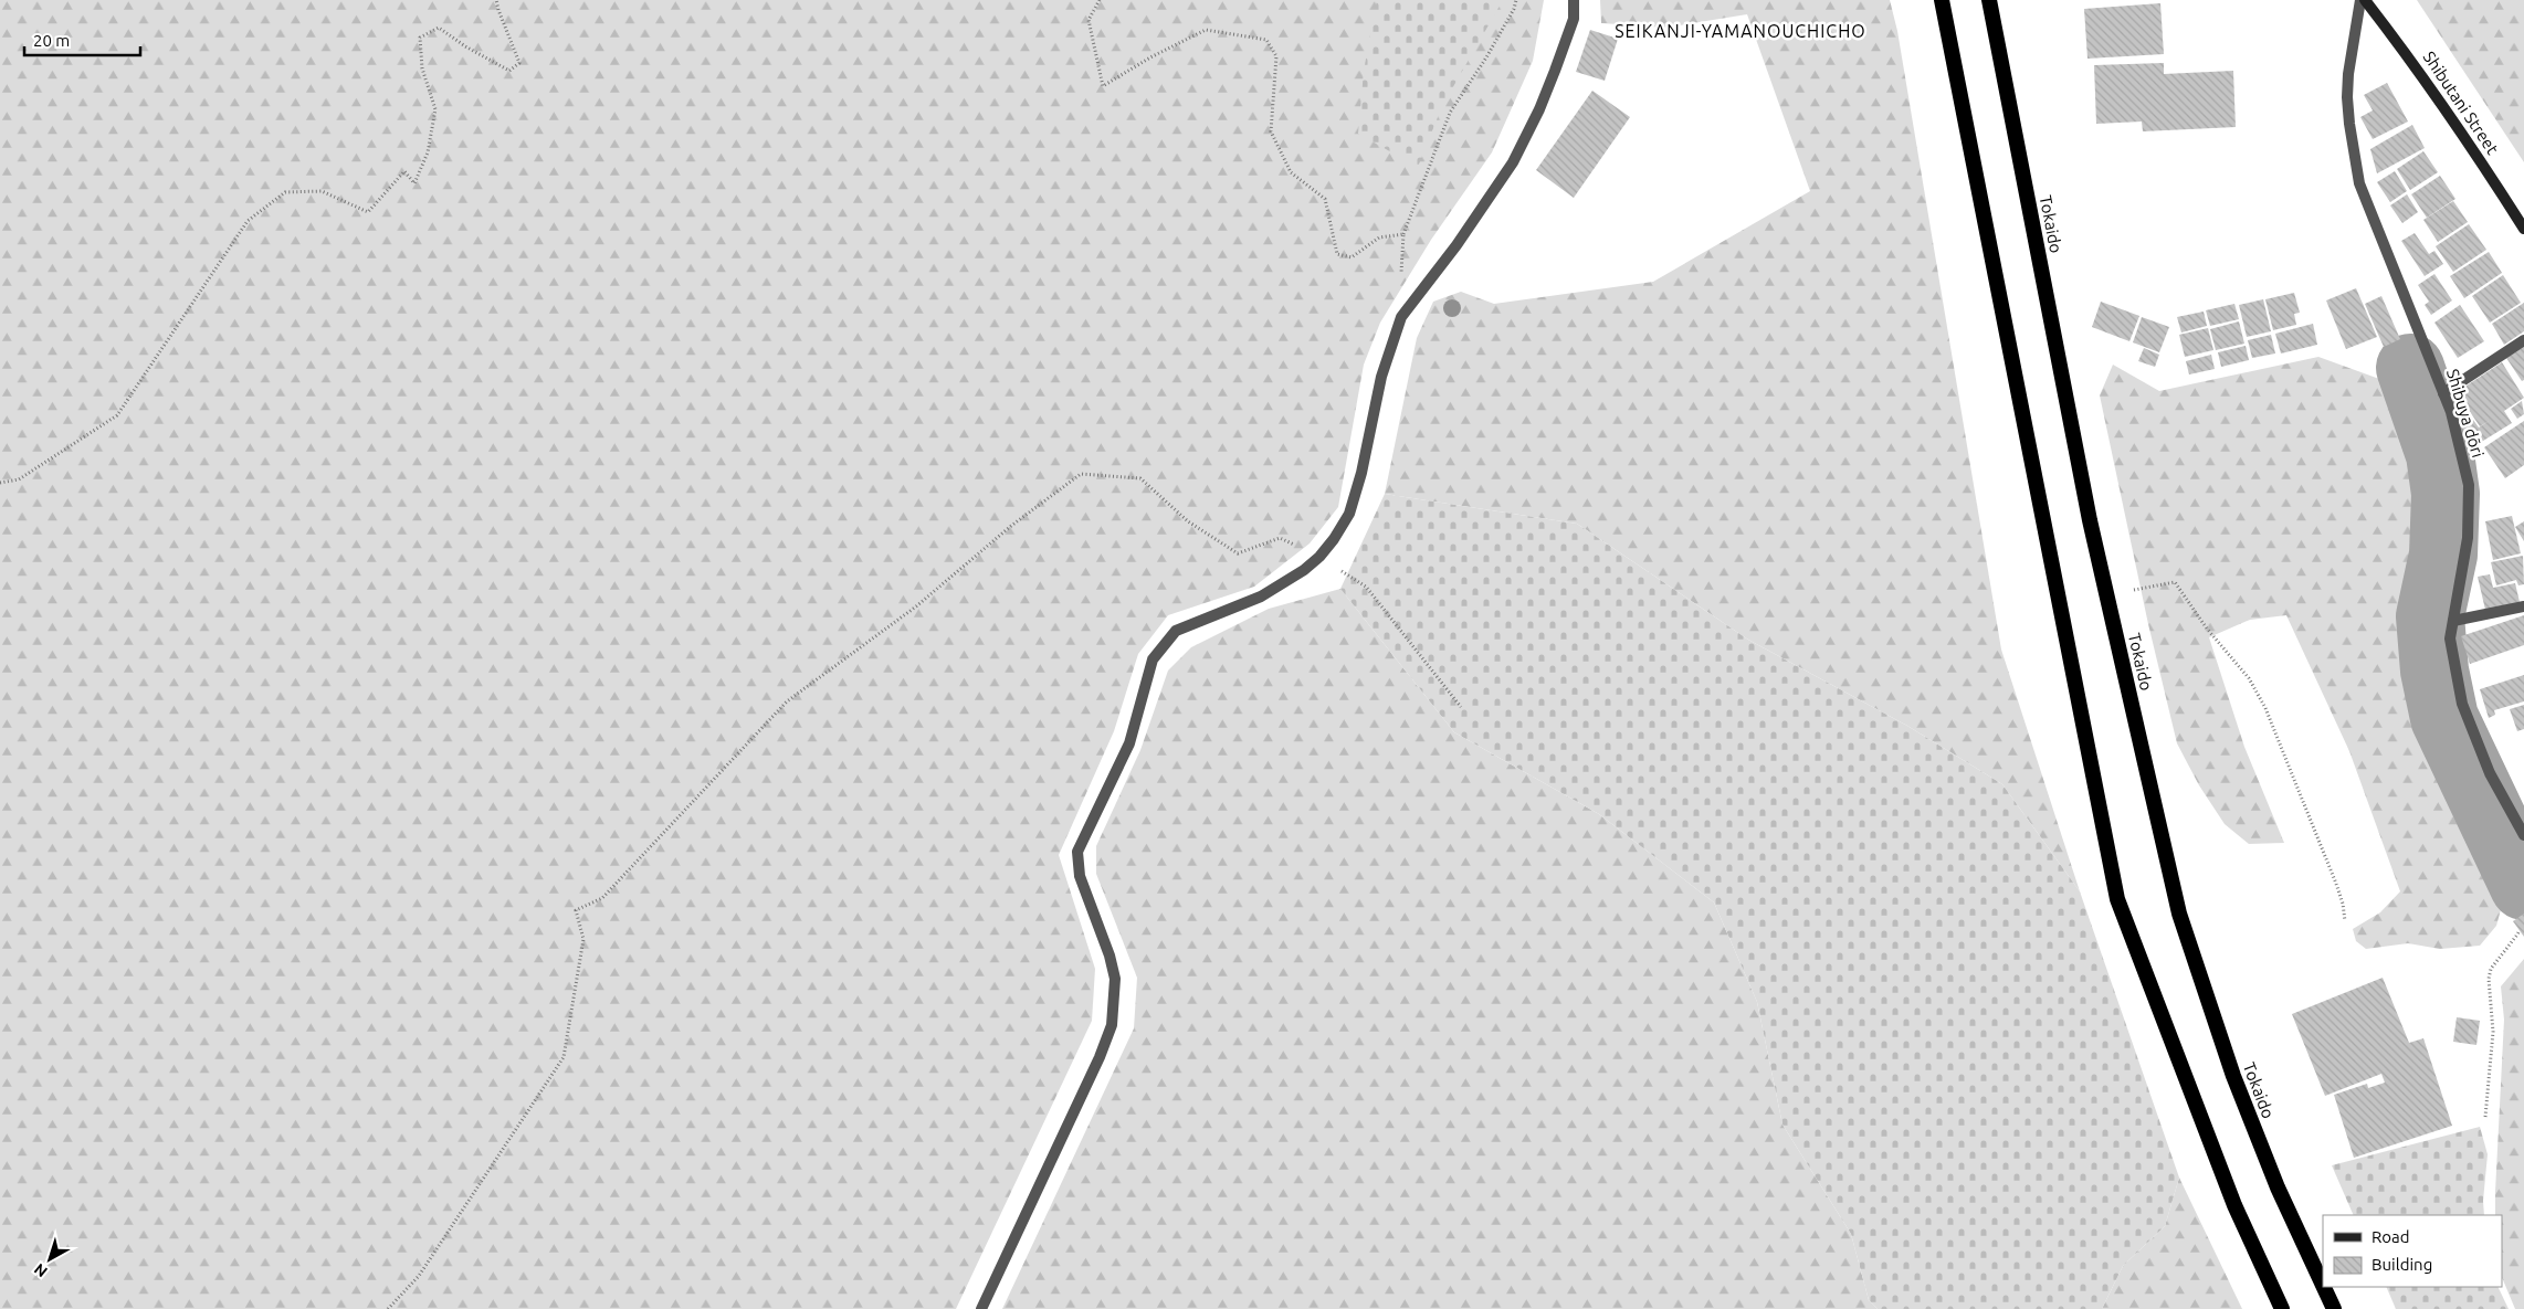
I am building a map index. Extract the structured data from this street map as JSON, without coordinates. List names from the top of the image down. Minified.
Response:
{"streets":{"highway":["Tokaido"],"main road":["Shibutani Street"],"street":["Shibuya dōri"]},"crossings":[["Shibutani Street","Shibuya dōri"]],"districts":["SEIKANJI-YAMANOUCHICHO"],"legend":["Road","Building"],"scale_bar":"20 m","north":"bottom left"}
